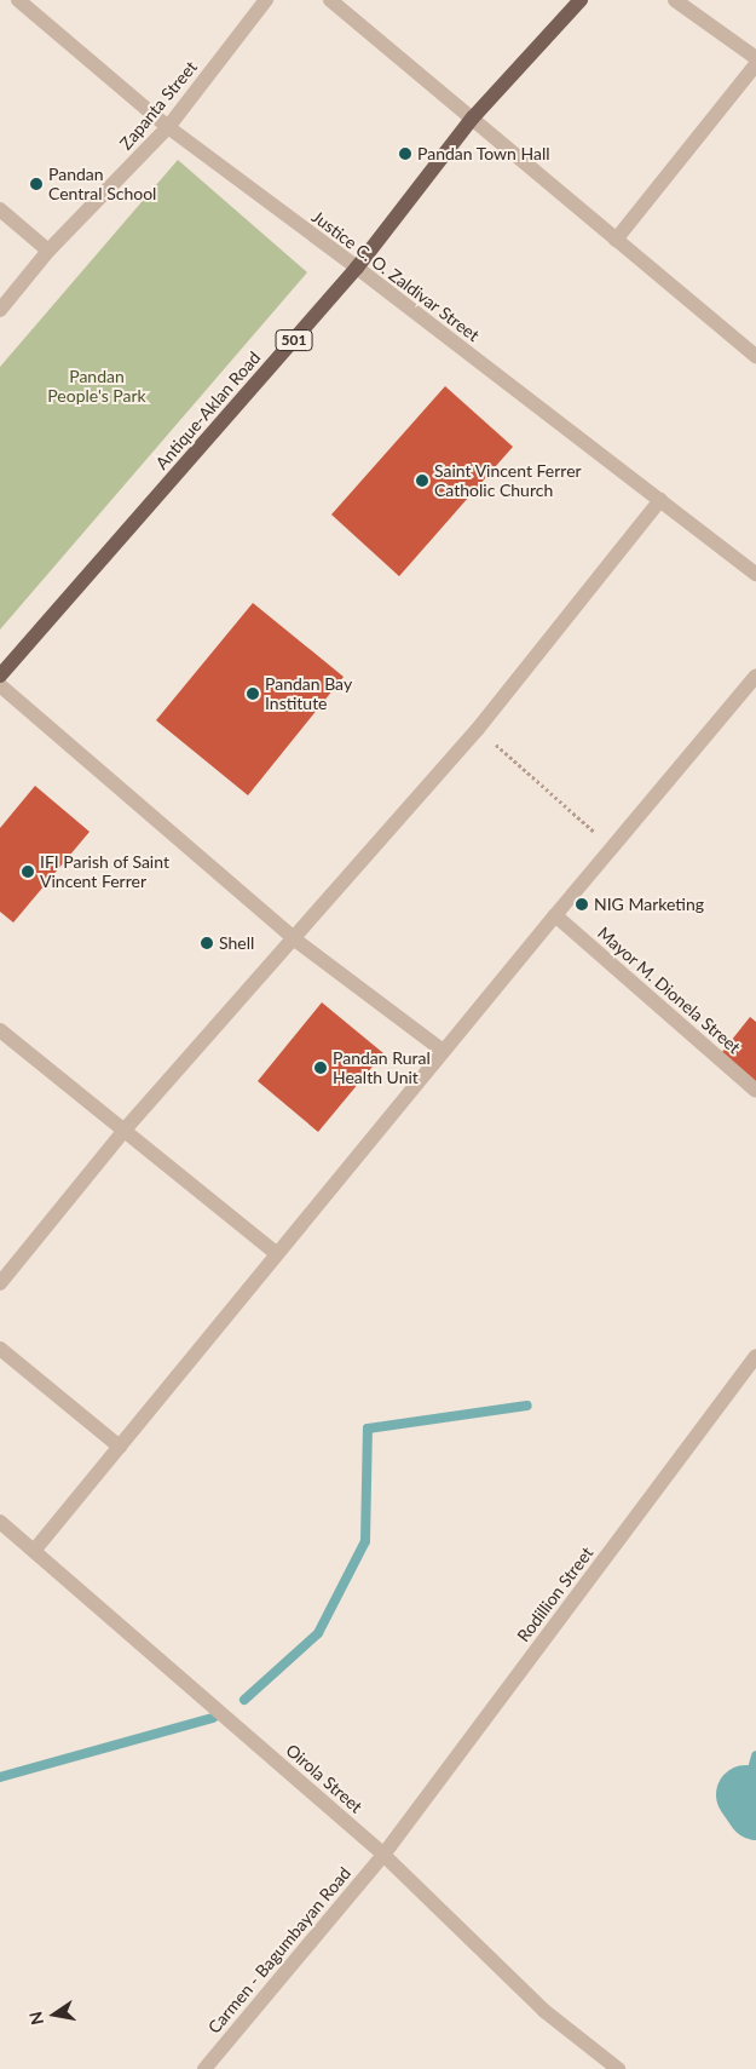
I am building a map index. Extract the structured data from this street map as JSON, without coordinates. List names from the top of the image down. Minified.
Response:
{"streets":{"main road":["501","Antique-Aklan Road"],"street":["Zapanta Street","Justice C. O. Zaldivar Street","Mayor M. Dionela Street","Rodillion Street","Oirola Street","Carmen - Bagumbayan Road"]},"crossings":[["Zapanta Street","Justice C. O. Zaldivar Street"],["Justice C. O. Zaldivar Street","Antique-Aklan Road"],["Rodillion Street","Oirola Street"],["Rodillion Street","Carmen - Bagumbayan Road"],["Oirola Street","Carmen - Bagumbayan Road"]],"parks":["Pandan People's Park"],"places":["Pandan Town Hall","Pandan Central School","Saint Vincent Ferrer Catholic Church","Pandan Bay Institute","IFI Parish of Saint Vincent Ferrer","NIG Marketing","Shell","Pandan Rural Health Unit"],"north":"left"}
